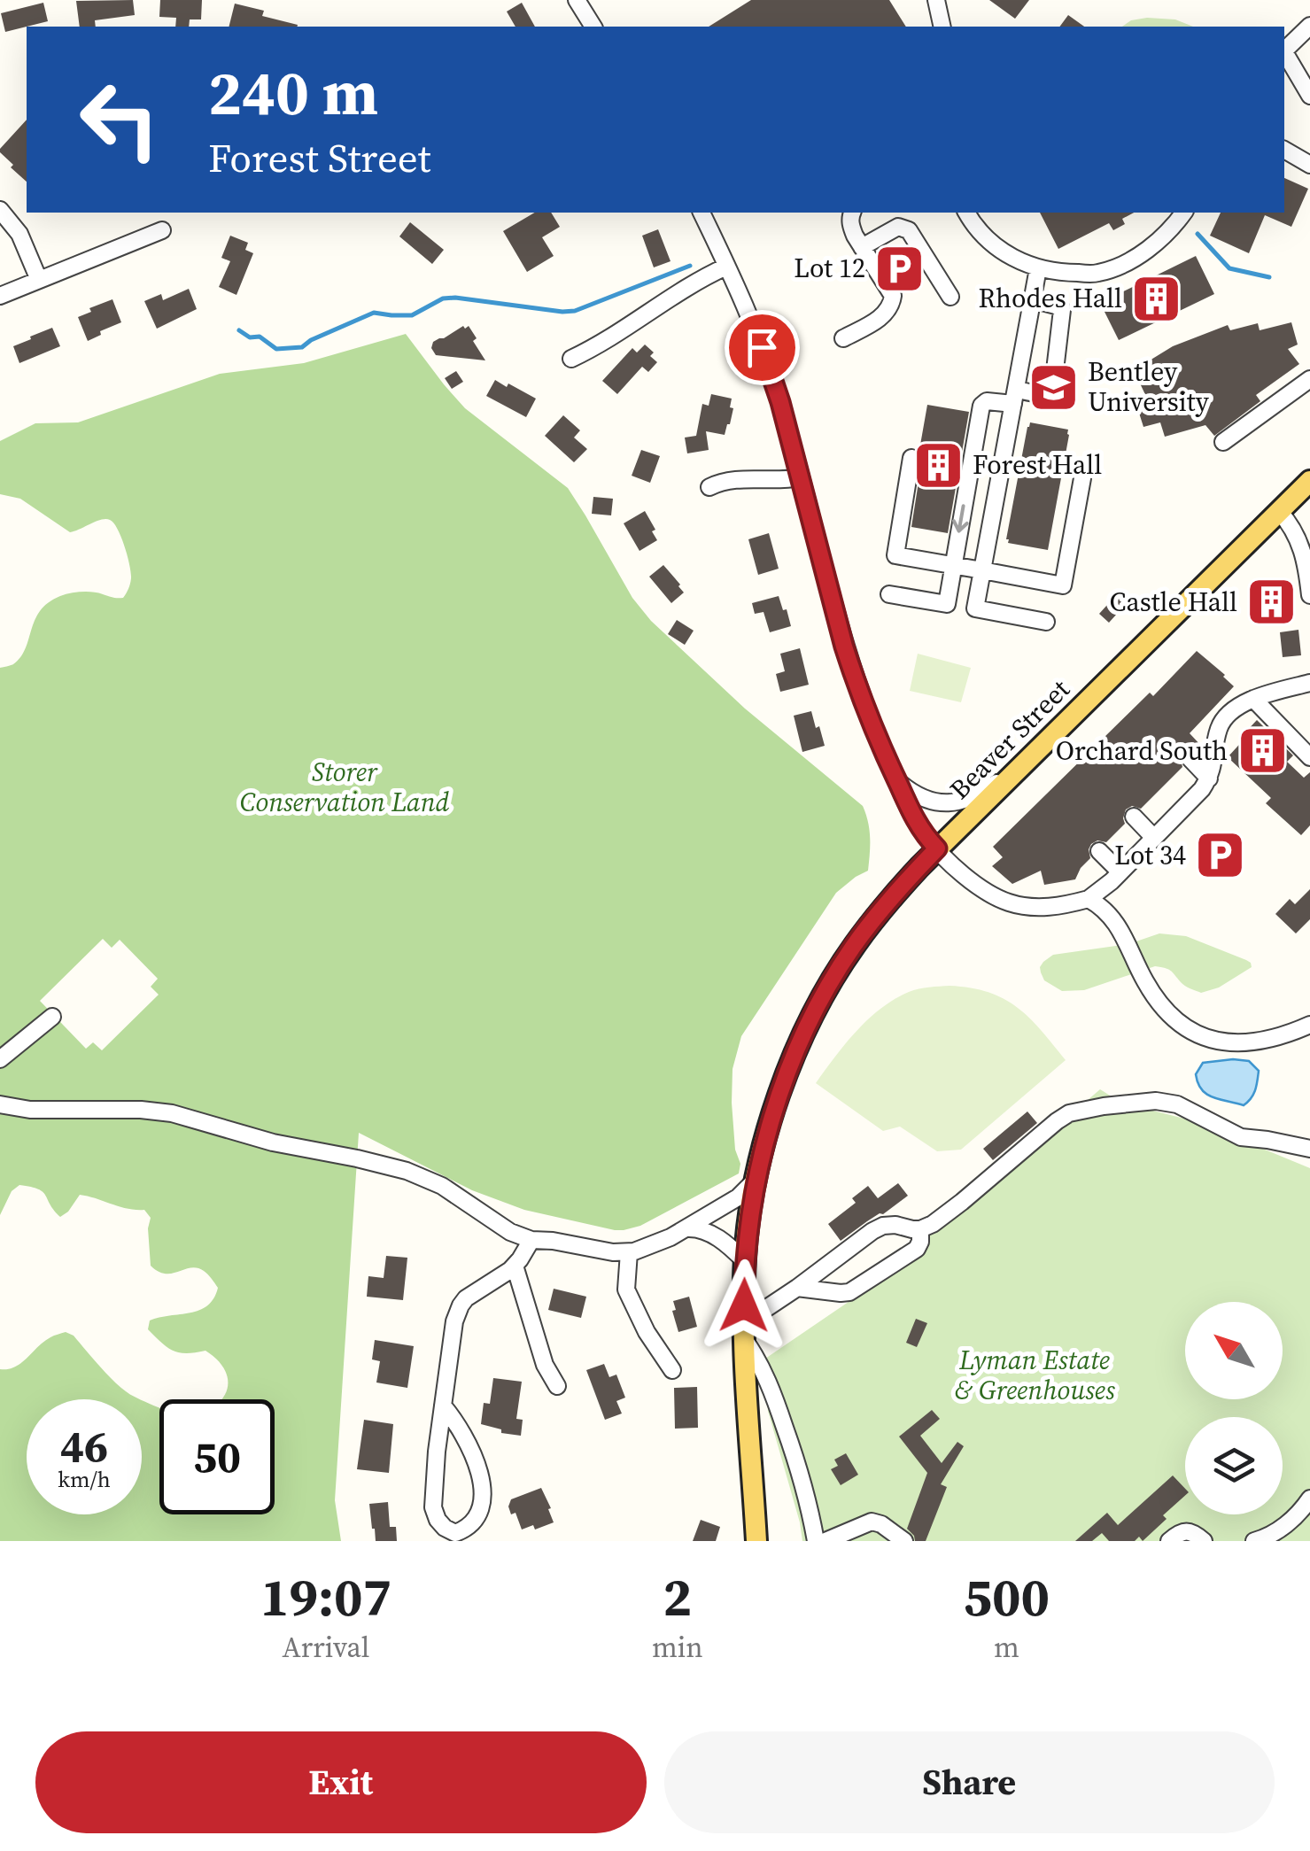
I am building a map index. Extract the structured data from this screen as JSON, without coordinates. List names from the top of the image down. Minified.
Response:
{"streets":{"main road":["Beaver Street"]},"parks":["Storer Conservation Land","Lyman Estate & Greenhouses"],"places":{"parking":["Lot 12","Lot 34"],"building":["Rhodes Hall","Forest Hall","Castle Hall","Orchard South"],"school or university":["Bentley University"]},"north":"top left","page":{"turn":["240 m","Forest Street"],"speed":"46 km/h","limit":"50","eta":["19:07","Arrival","2","min","500","m"],"buttons":["Exit","Share"]}}
